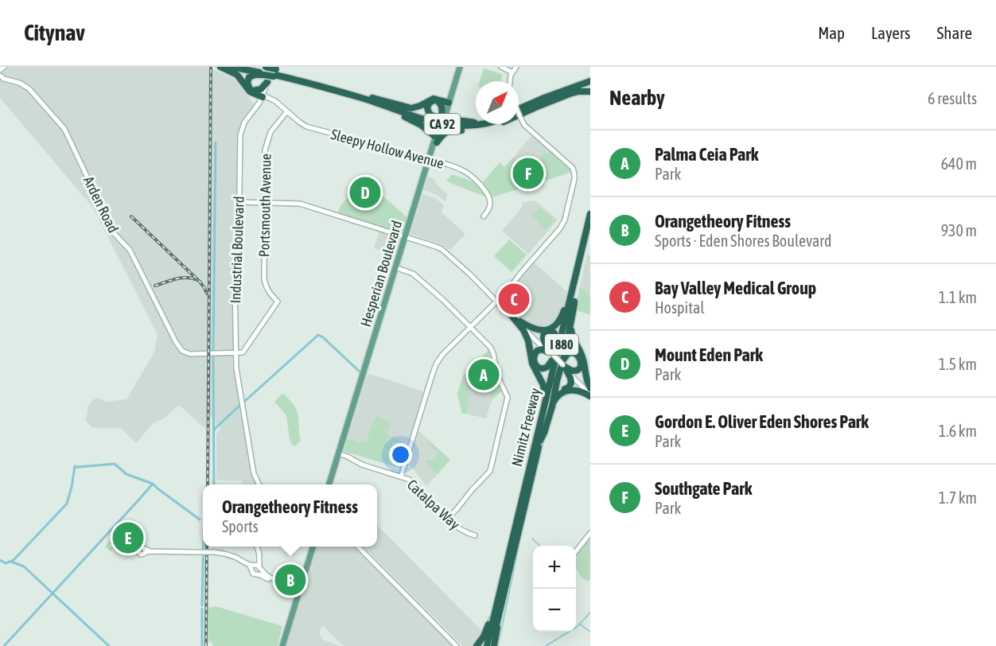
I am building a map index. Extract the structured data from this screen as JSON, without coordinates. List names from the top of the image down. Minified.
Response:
{"streets":{"highway":["CA 92","I 880","Nimitz Freeway"],"main road":["Hesperian Boulevard"],"street":["Sleepy Hollow Avenue","Arden Road","Portsmouth Avenue","Industrial Boulevard","Catalpa Way"]},"crossings":[["CA 92","Industrial Boulevard"],["Sleepy Hollow Avenue","Portsmouth Avenue"],["Sleepy Hollow Avenue","Industrial Boulevard"],["Sleepy Hollow Avenue","Hesperian Boulevard"],["Arden Road","Portsmouth Avenue"],["Arden Road","Industrial Boulevard"],["Portsmouth Avenue","Industrial Boulevard"],["Hesperian Boulevard","Catalpa Way"],["I 880","Nimitz Freeway"]],"north":"top right","page":{"header":"Citynav","nav":["Map","Layers","Share"],"heading":["Nearby","6 results"],"list":[{"mark":"A","name":"Palma Ceia Park","note":"Park","value":"640 m"},{"mark":"B","name":"Orangetheory Fitness","note":"Sports · Eden Shores Boulevard","value":"930 m"},{"mark":"C","name":"Bay Valley Medical Group","note":"Hospital","value":"1.1 km"},{"mark":"D","name":"Mount Eden Park","note":"Park","value":"1.5 km"},{"mark":"E","name":"Gordon E. Oliver Eden Shores Park","note":"Park","value":"1.6 km"},{"mark":"F","name":"Southgate Park","note":"Park","value":"1.7 km"}],"pins":["F","D","C","A","E","B"],"popup":["Orangetheory Fitness","Sports"],"map_buttons":["+","−"]}}
